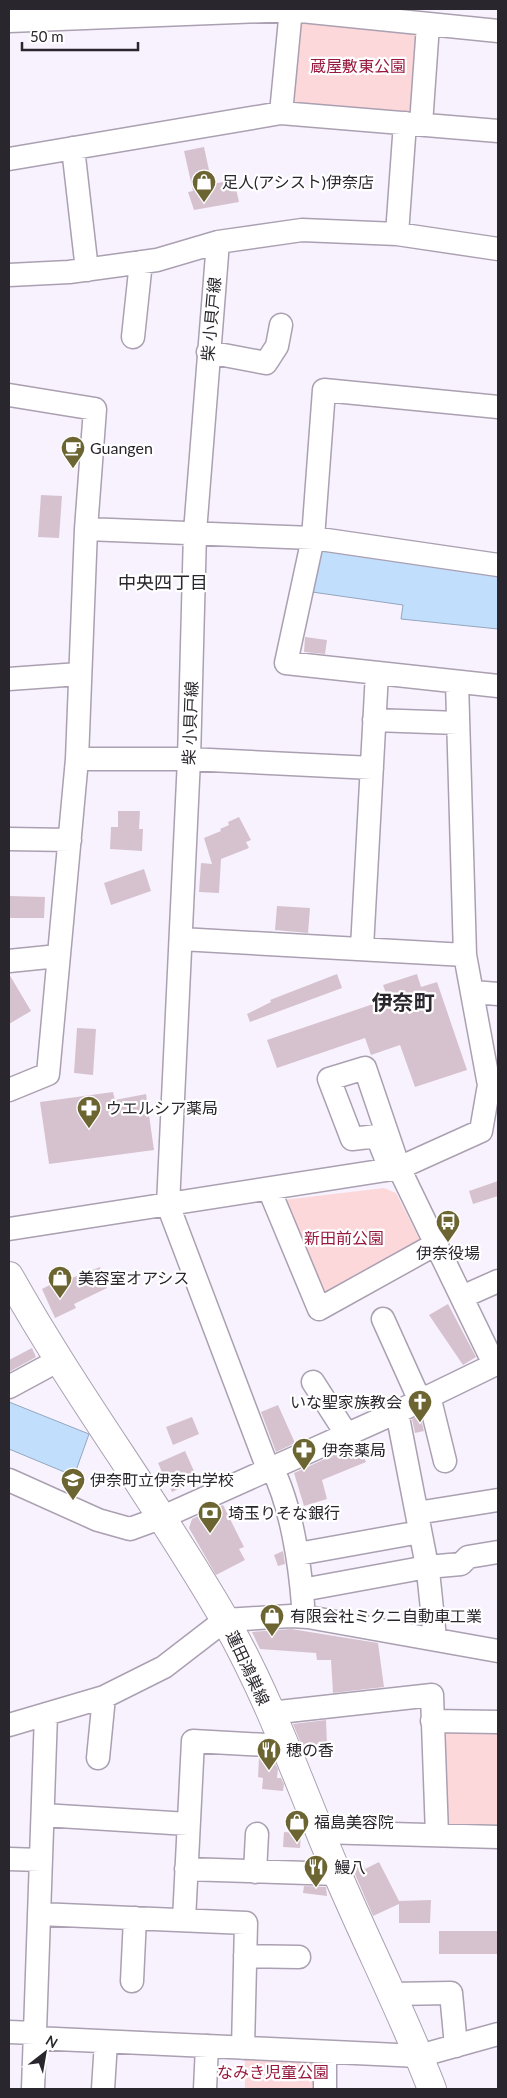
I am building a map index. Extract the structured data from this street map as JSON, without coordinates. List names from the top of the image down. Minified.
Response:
{"streets":{"main road":["蓮田鴻巣線"],"street":["柴 小貝戸線"]},"districts":["中央四丁目","伊奈町"],"parks":["蔵屋敷東公園","新田前公園","なみき児童公園"],"places":{"shop":["足人(アシスト)伊奈店","美容室オアシス","有限会社ミクニ自動車工業","福島美容院"],"cafe":["Guangen"],"pharmacy":["ウエルシア薬局","伊奈薬局"],"bus stop":["伊奈役場"],"church":["いな聖家族教会"],"school or university":["伊奈町立伊奈中学校"],"bank":["埼玉りそな銀行"],"restaurant":["穂の香","鰻八"]},"scale_bar":"50 m","north":"top right"}
